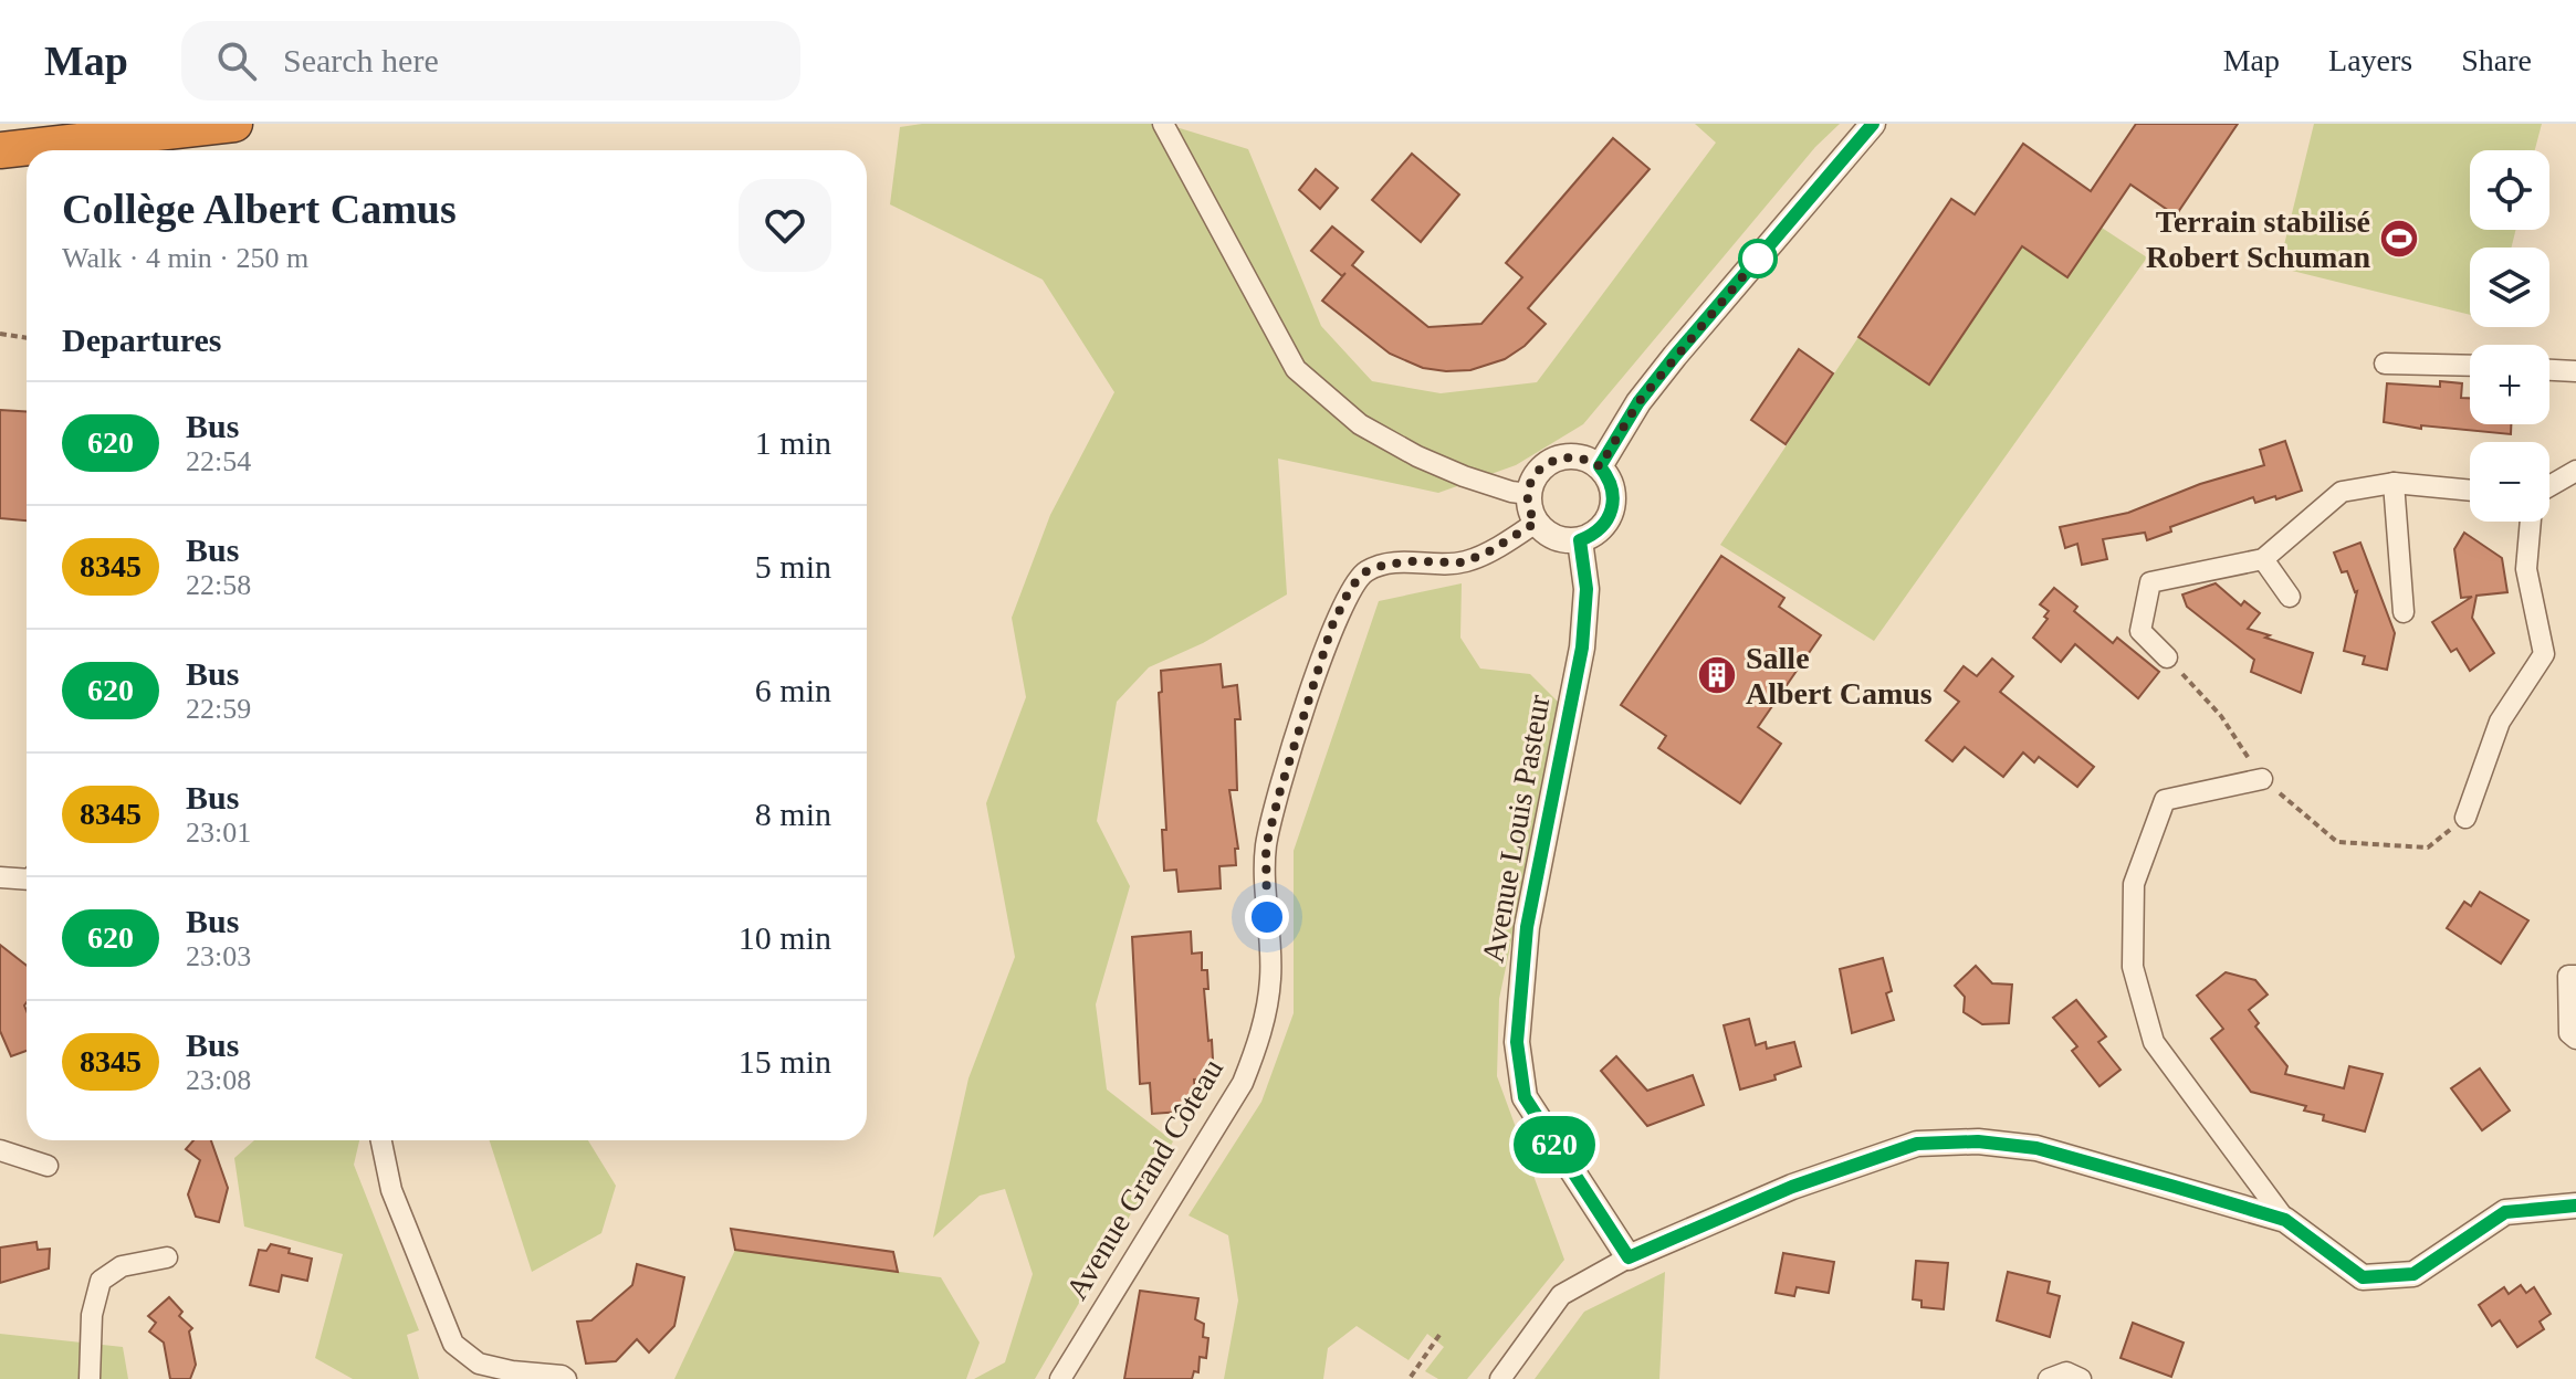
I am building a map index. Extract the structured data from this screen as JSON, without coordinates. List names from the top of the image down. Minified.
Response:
{"streets":{"street":["Avenue Louis Pasteur","Avenue Grand Côteau"]},"crossings":[["Avenue Louis Pasteur","Avenue Grand Côteau"]],"places":{"sports":["Terrain stabilisé Robert Schuman"],"building":["Salle Albert Camus"]},"lines":["bus line 620"],"page":{"header":"Map","search":"Search here","nav":["Map","Layers","Share"],"on_map":"620","map_buttons":["+","−"],"heading":[["Collège Albert Camus","Walk · 4 min · 250 m"],"Departures"],"list":[{"mark":"620","name":"Bus","note":"22:54","value":"1 min"},{"mark":"8345","name":"Bus","note":"22:58","value":"5 min"},{"mark":"620","name":"Bus","note":"22:59","value":"6 min"},{"mark":"8345","name":"Bus","note":"23:01","value":"8 min"},{"mark":"620","name":"Bus","note":"23:03","value":"10 min"},{"mark":"8345","name":"Bus","note":"23:08","value":"15 min"}]}}
